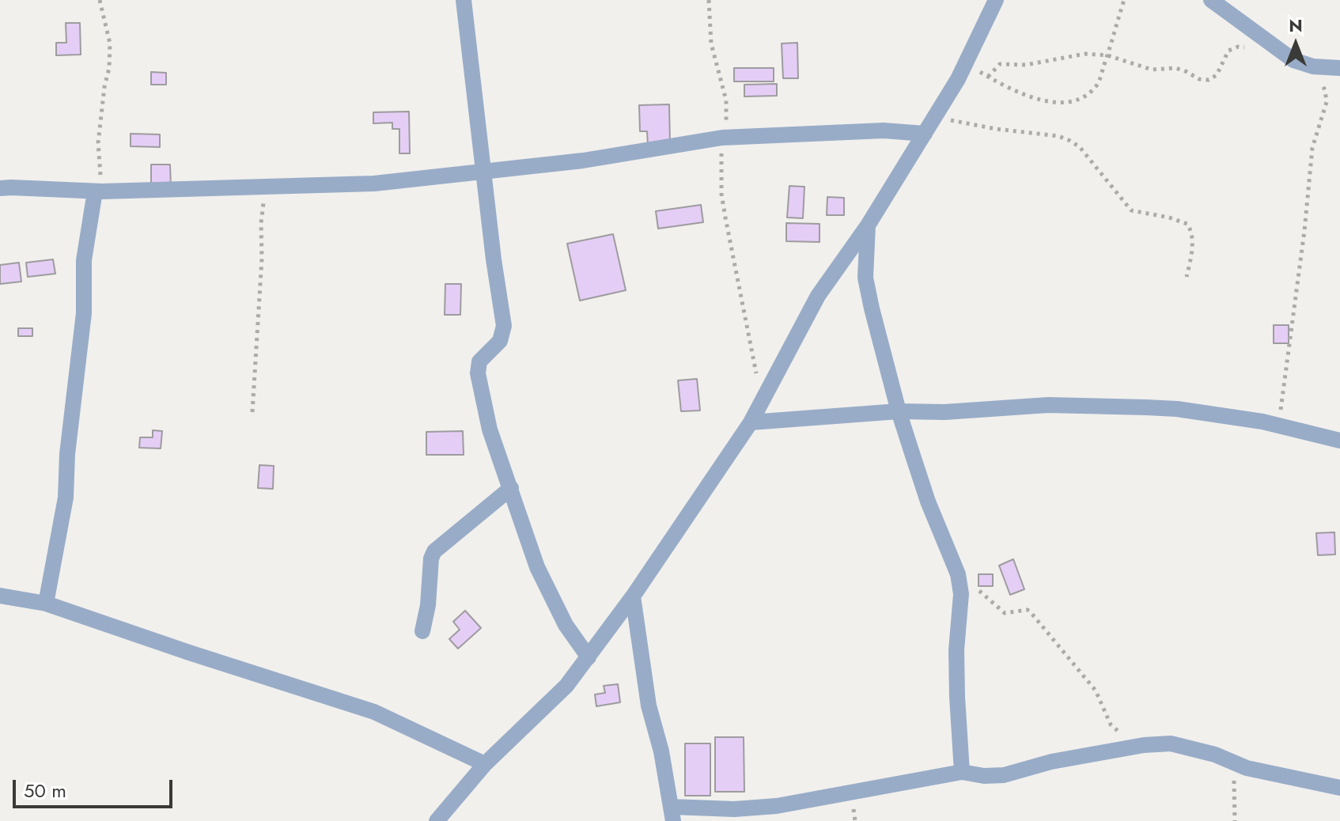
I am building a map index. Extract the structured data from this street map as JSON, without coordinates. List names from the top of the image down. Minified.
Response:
{"scale_bar":"50 m","north":"top"}
